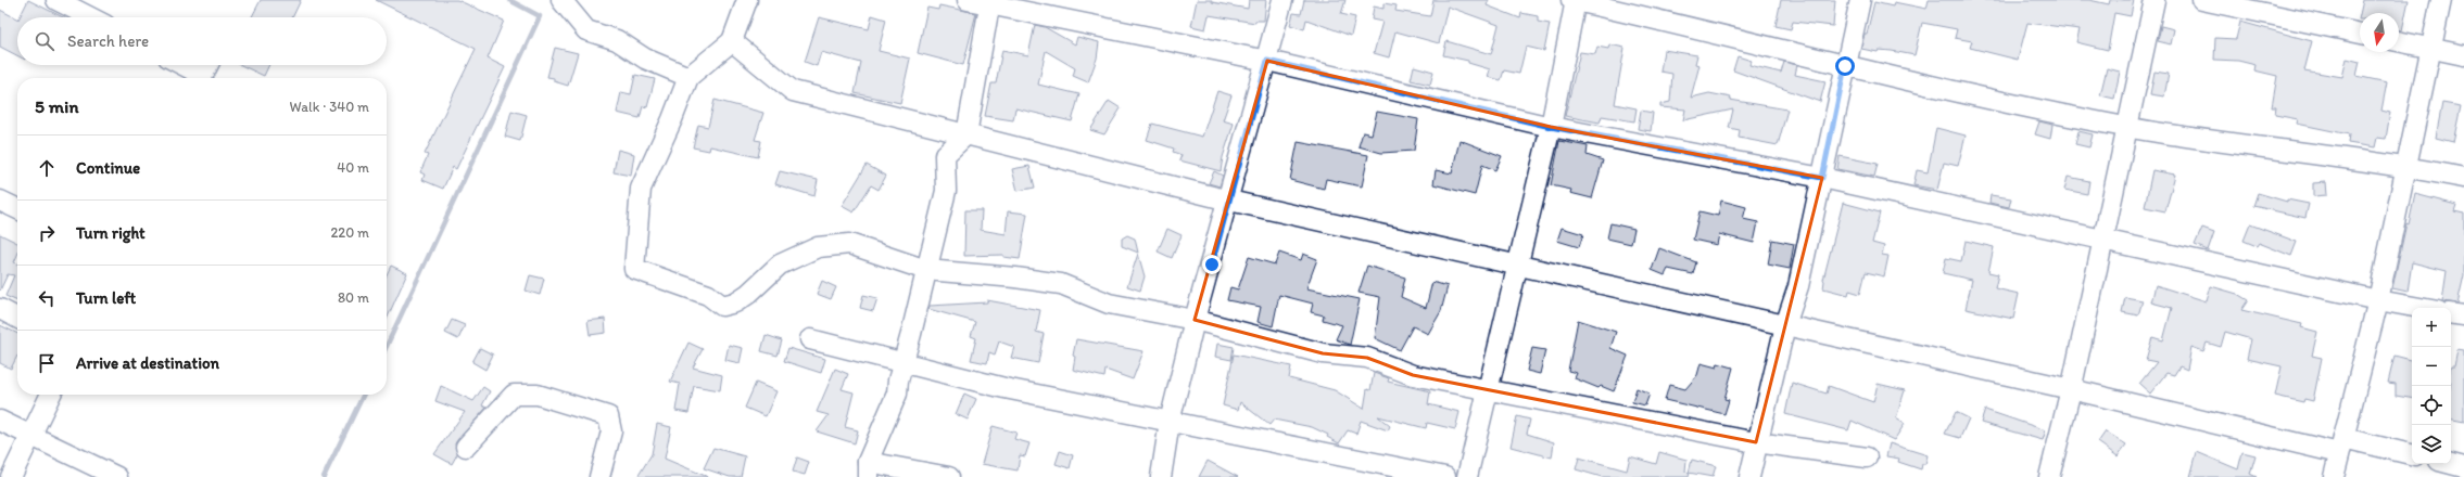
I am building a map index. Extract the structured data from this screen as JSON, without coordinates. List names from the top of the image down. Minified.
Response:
{"north":"bottom","page":{"search":"Search here","heading":["5 min","Walk · 340 m"],"list":[["Continue","40 m"],["Turn right","220 m"],["Turn left","80 m"],"Arrive at destination"],"map_buttons":["+","−"]}}
